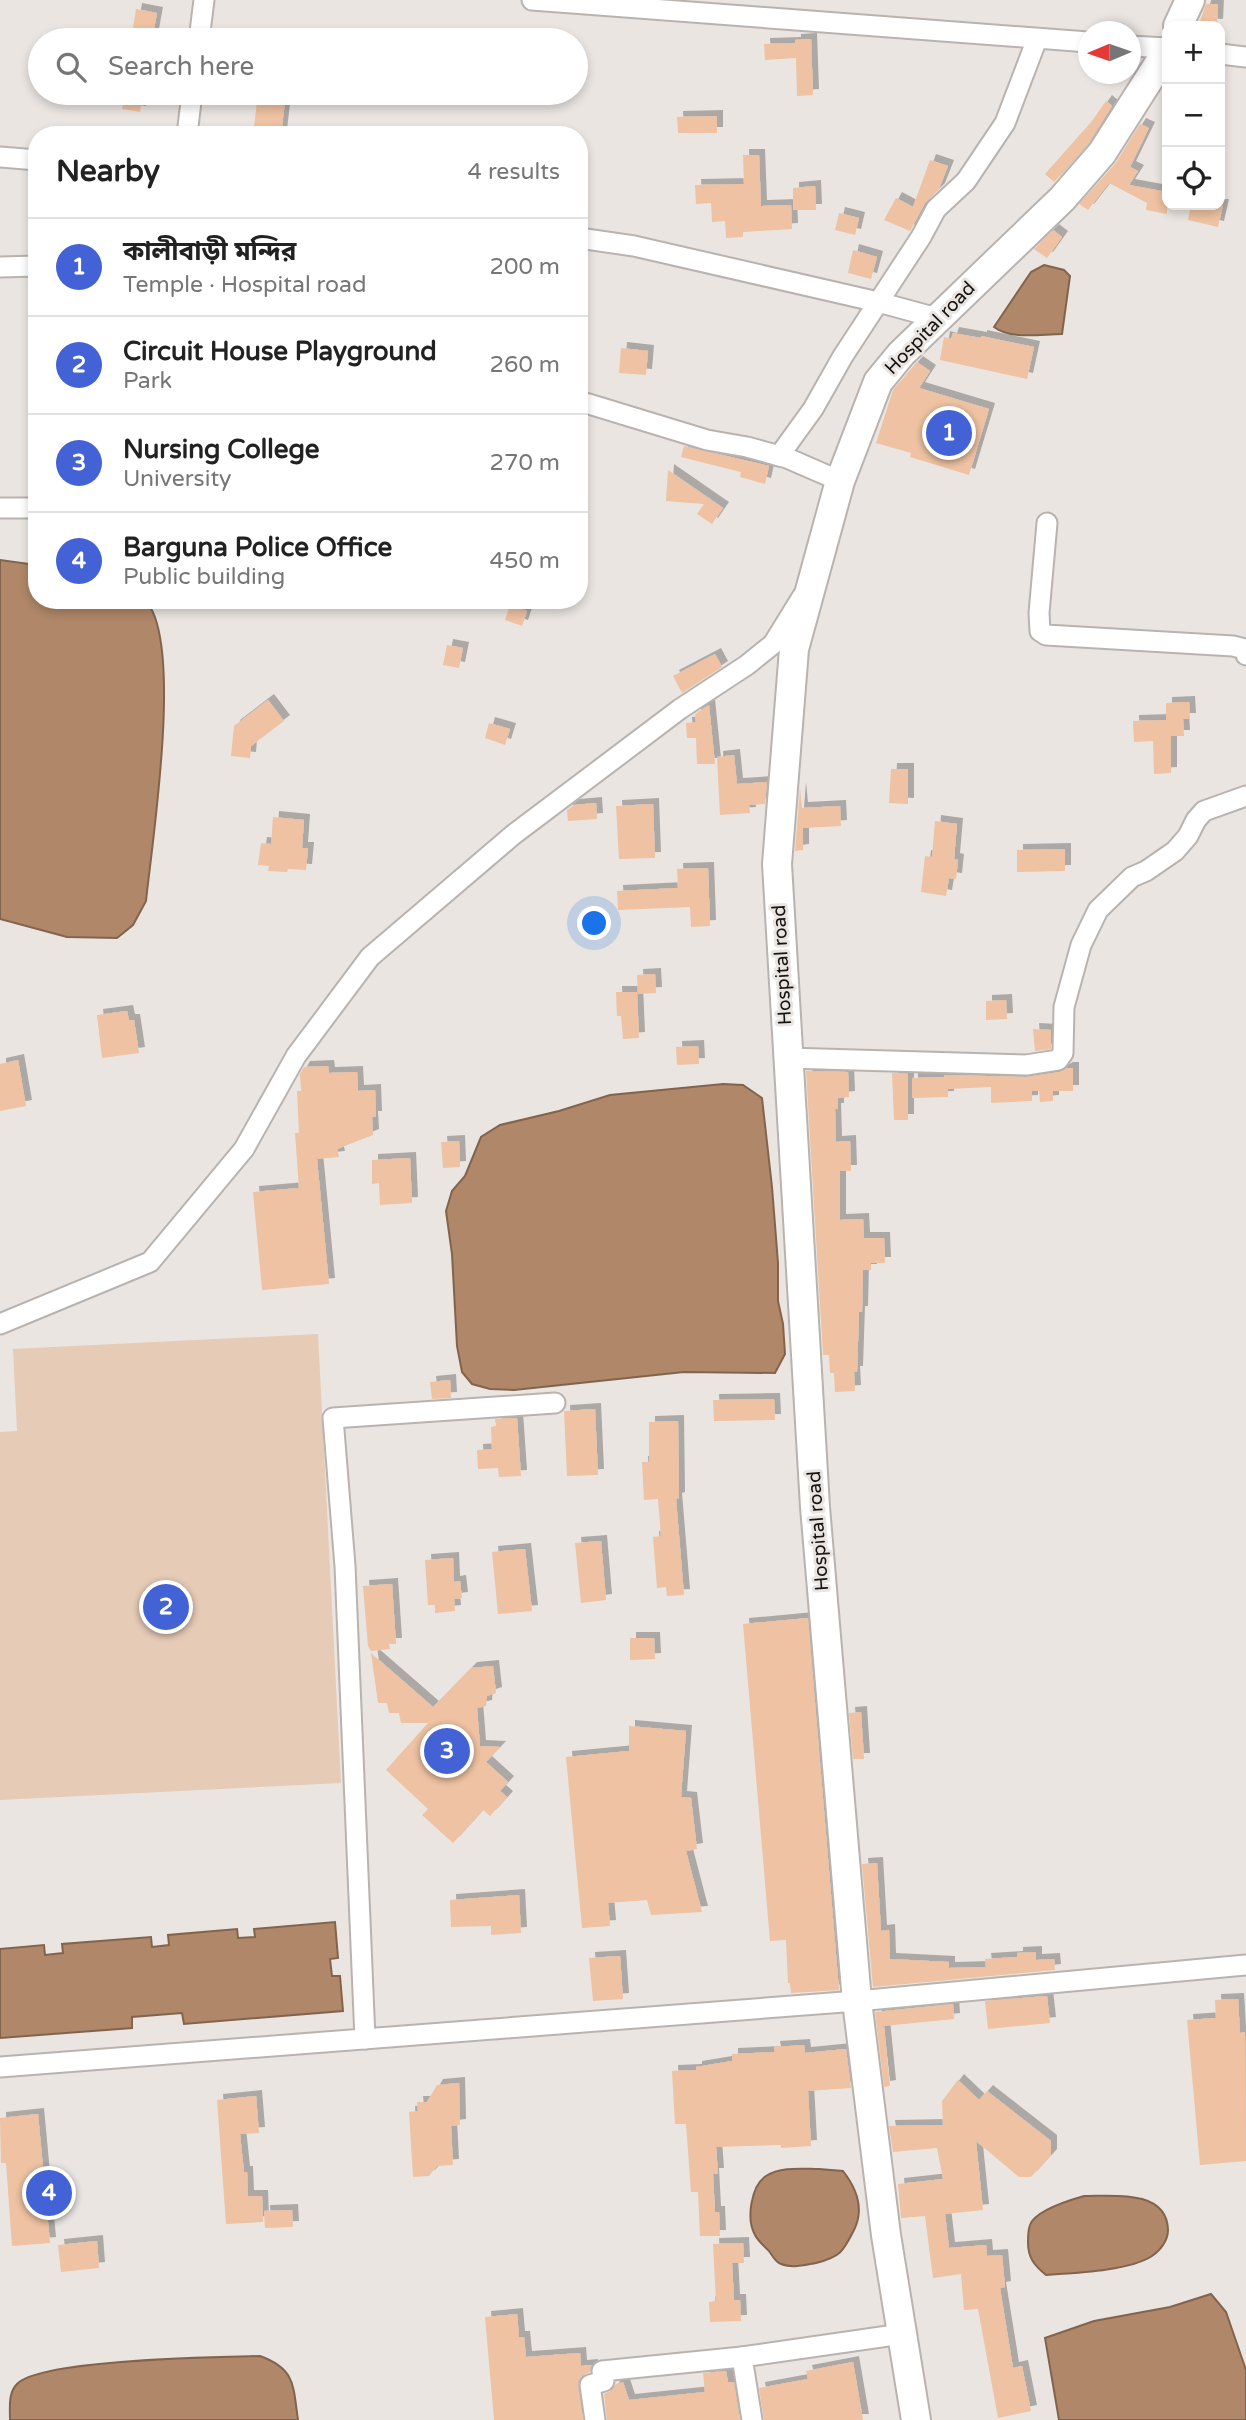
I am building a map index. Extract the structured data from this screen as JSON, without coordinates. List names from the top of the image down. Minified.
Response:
{"streets":{"street":["Hospital road"]},"north":"left","page":{"map_buttons":["+","−"],"search":"Search here","heading":["Nearby","4 results"],"list":[{"mark":"1","name":"কালীবাড়ী মন্দির","note":"Temple · Hospital road","value":"200 m"},{"mark":"2","name":"Circuit House Playground","note":"Park","value":"260 m"},{"mark":"3","name":"Nursing College","note":"University","value":"270 m"},{"mark":"4","name":"Barguna Police Office","note":"Public building","value":"450 m"}],"pins":["1","2","3","4"]}}
